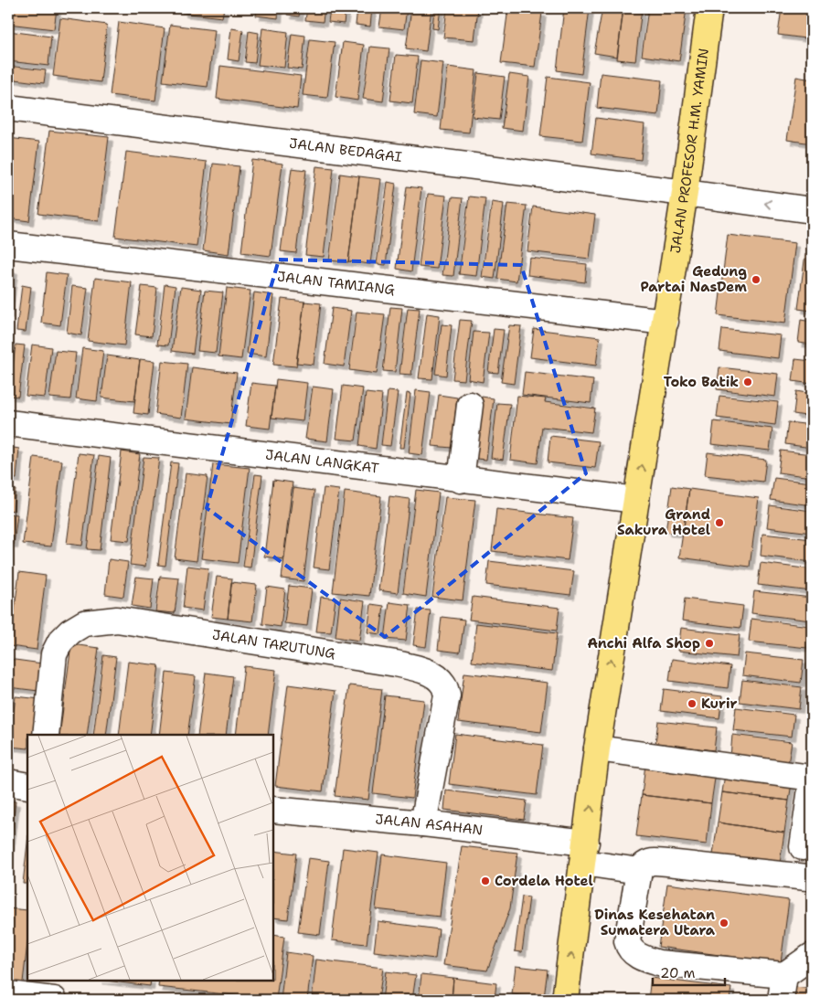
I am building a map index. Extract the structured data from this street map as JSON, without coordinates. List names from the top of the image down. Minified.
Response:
{"streets":{"main road":["JALAN PROFESOR H.M. YAMIN"],"street":["JALAN BEDAGAI","JALAN TAMIANG","JALAN LANGKAT","JALAN TARUTUNG","JALAN ASAHAN"]},"crossings":[["JALAN BEDAGAI","JALAN PROFESOR H.M. YAMIN"],["JALAN PROFESOR H.M. YAMIN","JALAN TAMIANG"],["JALAN PROFESOR H.M. YAMIN","JALAN LANGKAT"],["JALAN PROFESOR H.M. YAMIN","JALAN ASAHAN"],["JALAN TARUTUNG","JALAN ASAHAN"]],"one_way":["JALAN PROFESOR H.M. YAMIN"],"places":["Gedung Partai NasDem","Toko Batik","Grand Sakura Hotel","Anchi Alfa Shop","Kurir","Cordela Hotel","Dinas Kesehatan Sumatera Utara"],"scale_bar":"20 m"}
